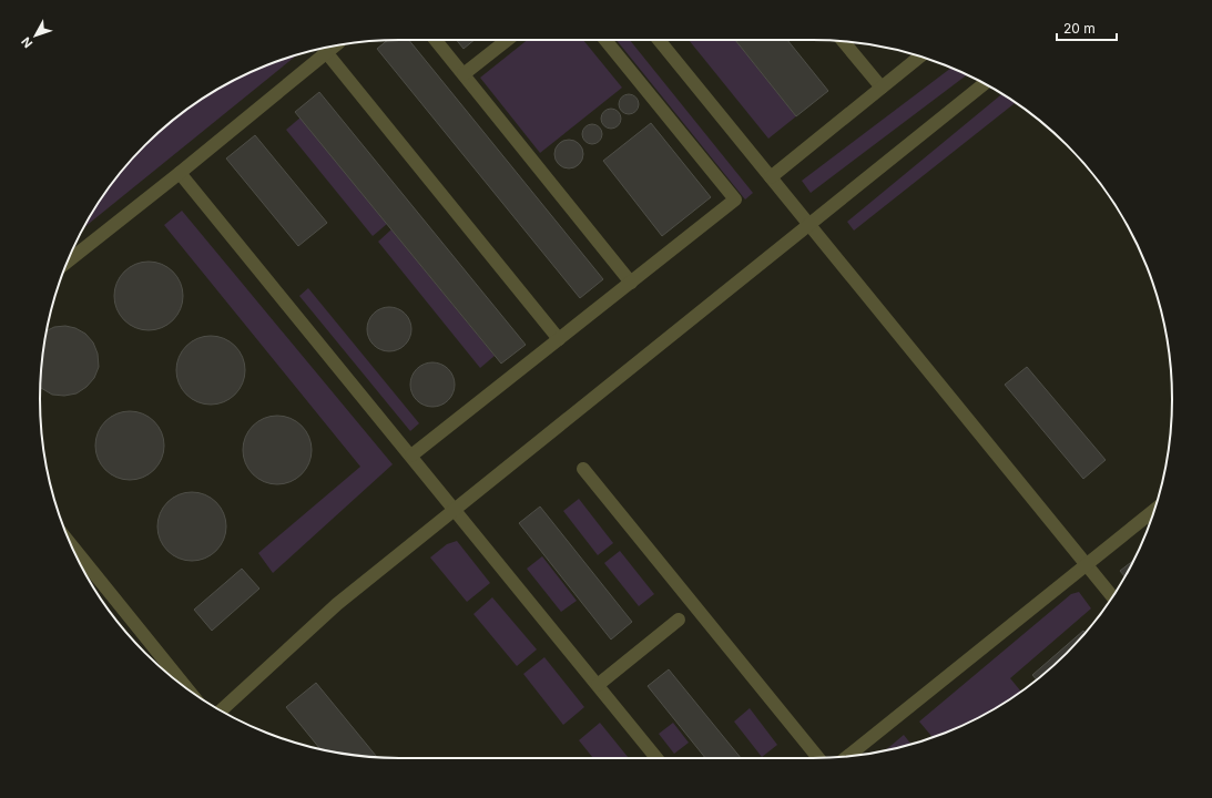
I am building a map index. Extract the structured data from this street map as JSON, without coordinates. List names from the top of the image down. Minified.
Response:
{"scale_bar":"20 m","north":"bottom left"}
